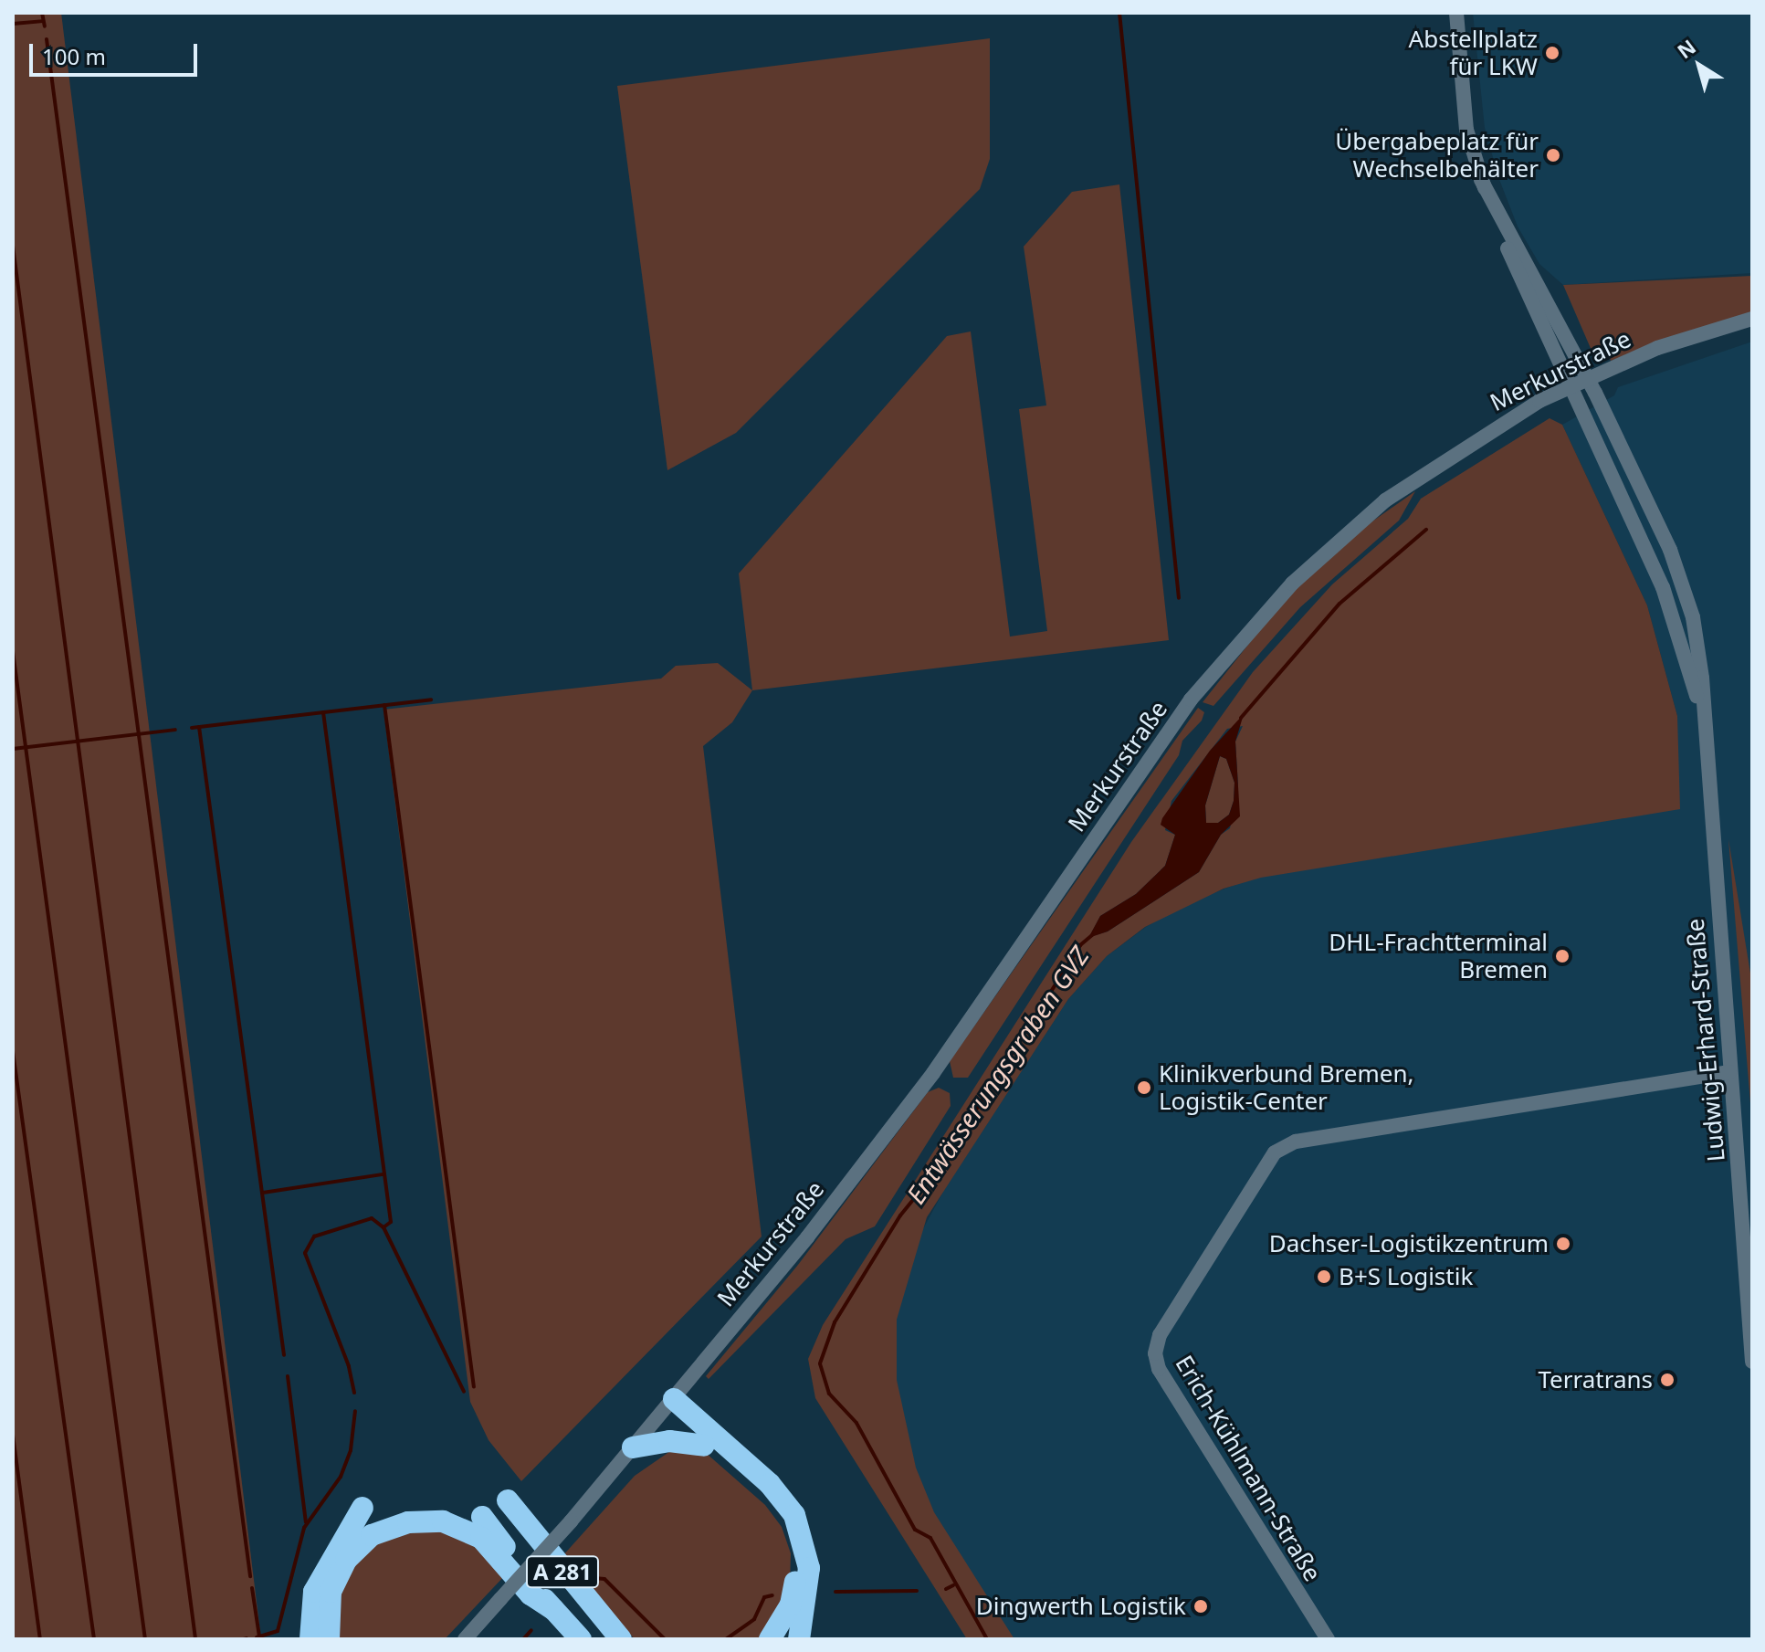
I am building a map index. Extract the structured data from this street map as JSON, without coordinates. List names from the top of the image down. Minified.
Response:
{"streets":{"highway":["A 281"],"street":["Merkurstraße","Ludwig-Erhard-Straße","Erich-Kühlmann-Straße"]},"crossings":[["Merkurstraße","Ludwig-Erhard-Straße"],["Ludwig-Erhard-Straße","Erich-Kühlmann-Straße"]],"water":["Entwässerungsgraben GVZ"],"places":["Abstellplatz für LKW","Übergabeplatz für Wechselbehälter","DHL-Frachtterminal Bremen","Klinikverbund Bremen, Logistik-Center","Dachser-Logistikzentrum","B+S Logistik","Terratrans","Dingwerth Logistik"],"scale_bar":"100 m","north":"top left"}
